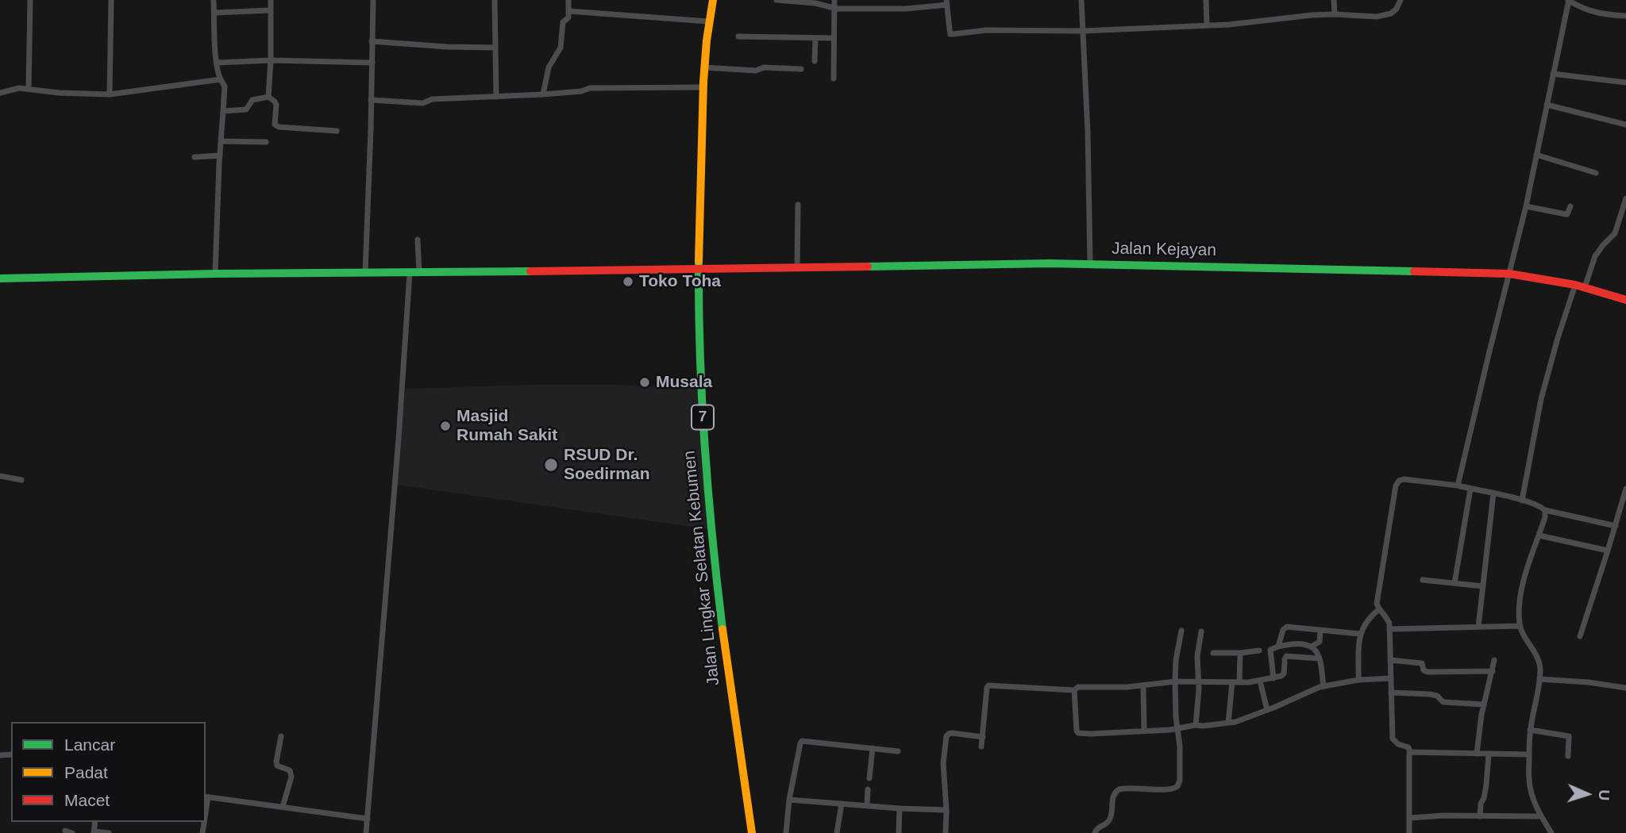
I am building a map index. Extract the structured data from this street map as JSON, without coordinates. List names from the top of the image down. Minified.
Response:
{"streets":{"main road":["Jalan Kejayan","7","Jalan Lingkar Selatan Kebumen"]},"crossings":[["Jalan Kejayan","Jalan Lingkar Selatan Kebumen"]],"places":["Toko Toha","Musala","Masjid Rumah Sakit","RSUD Dr. Soedirman"],"legend":["Lancar","Padat","Macet"],"north":"right"}
